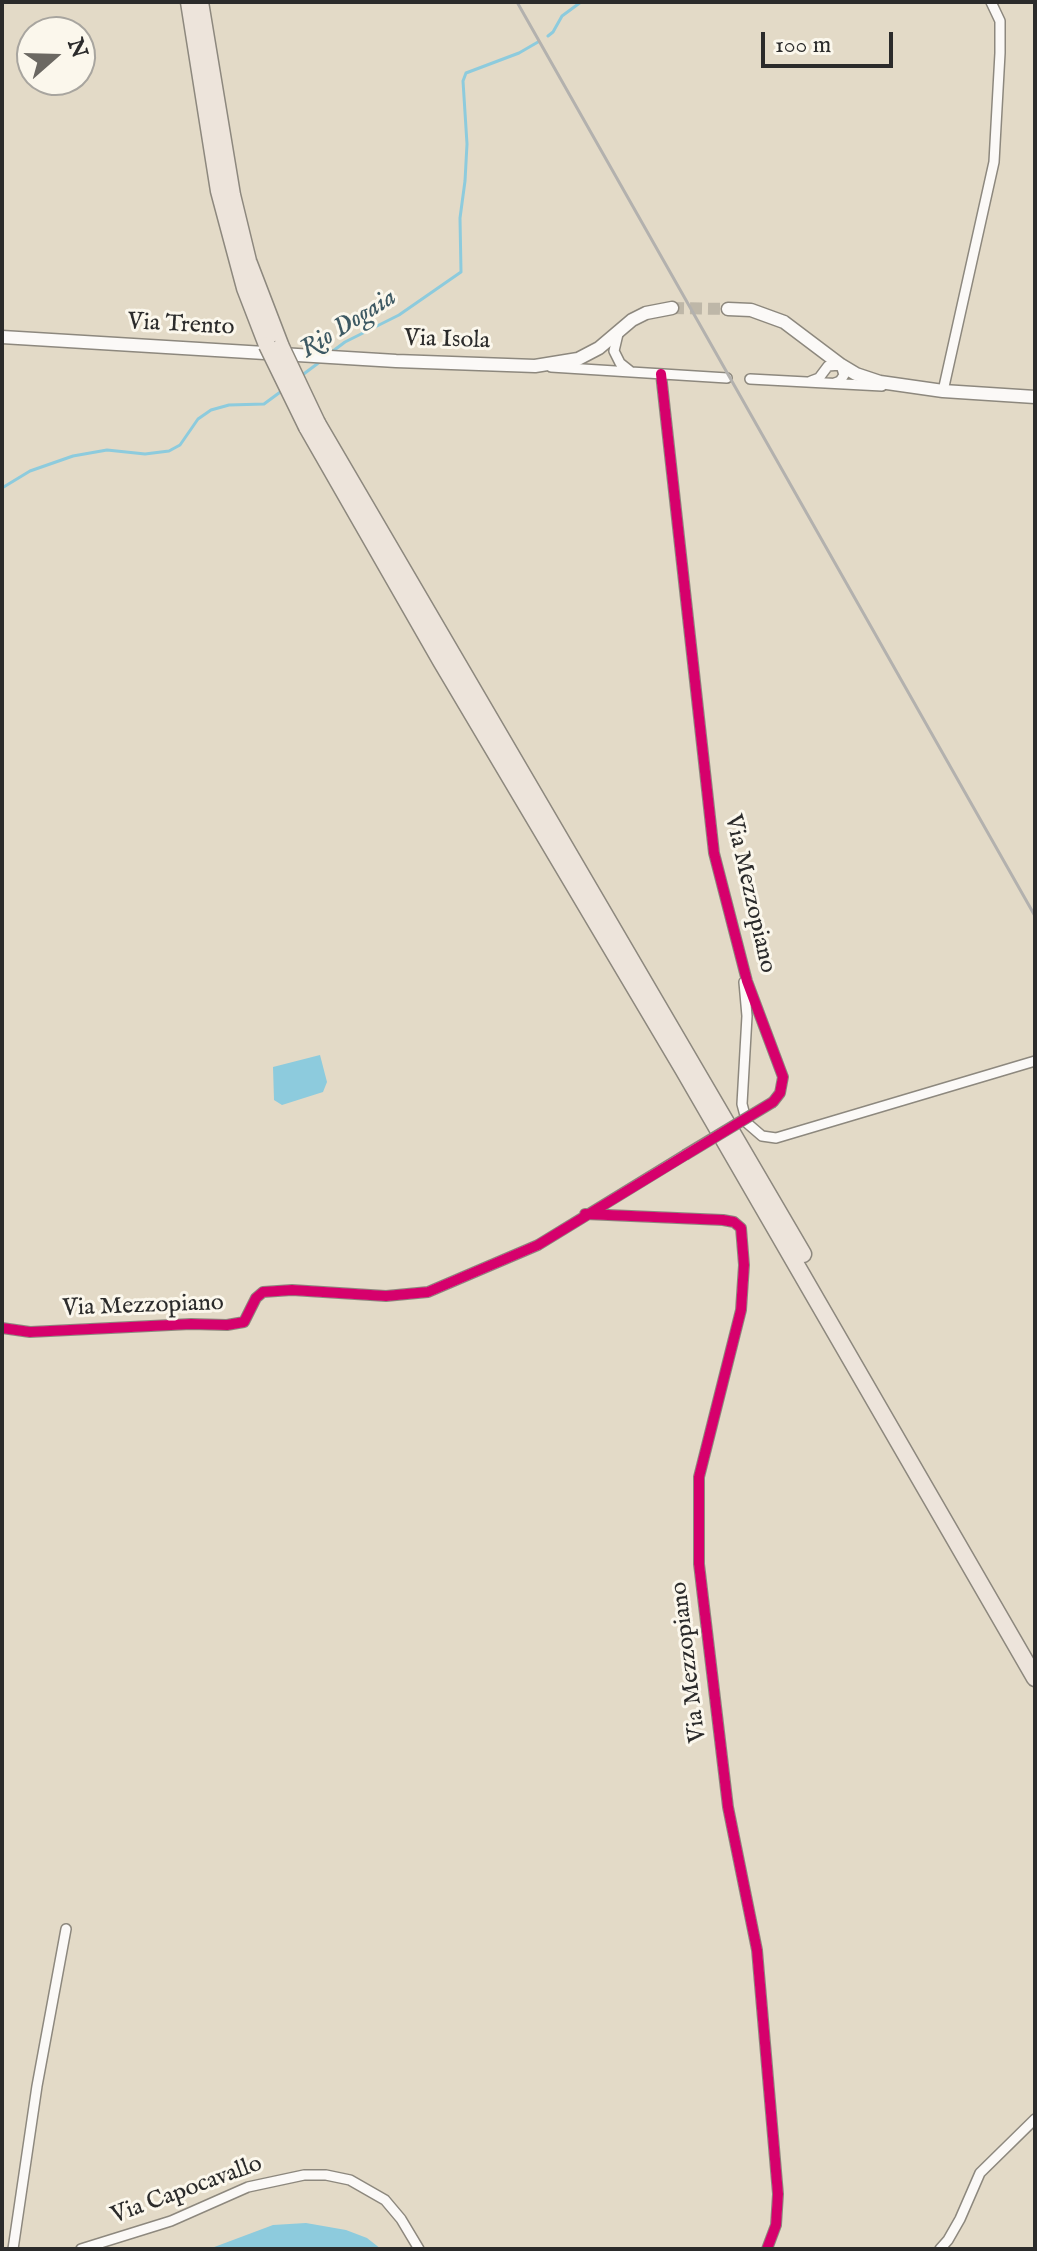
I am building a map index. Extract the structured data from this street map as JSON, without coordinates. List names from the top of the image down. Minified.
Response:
{"streets":{"street":["Via Trento","Via Isola","Via Mezzopiano","Via Capocavallo"]},"crossings":[["Via Trento","Via Isola"]],"water":["Rio Dogaia"],"scale_bar":"100 m","north":"right"}
